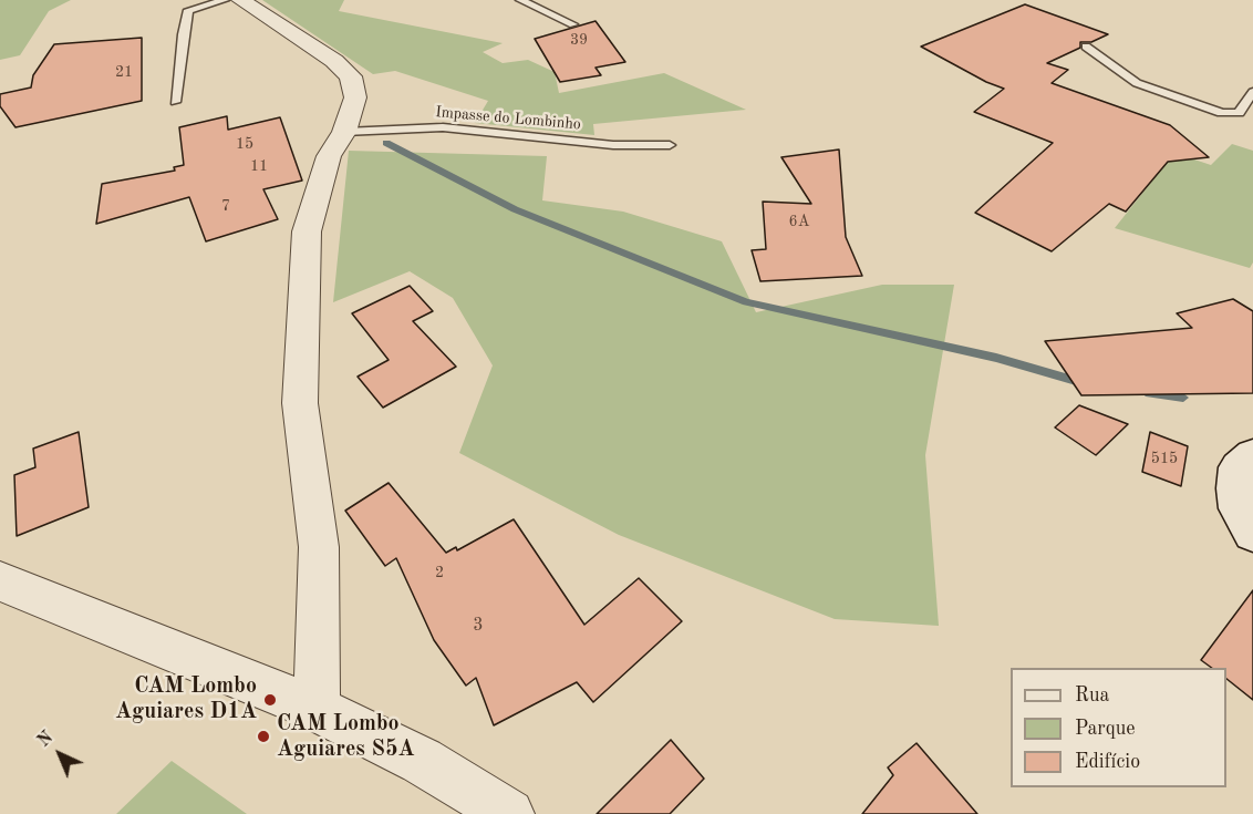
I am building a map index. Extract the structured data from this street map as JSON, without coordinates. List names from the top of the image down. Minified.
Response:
{"streets":{"lane":["Impasse do Lombinho"]},"places":["CAM Lombo Aguiares D1A","CAM Lombo Aguiares S5A"],"house_numbers":["39","21","15","11","7","6A","515","2","3"],"legend":["Rua","Parque","Edifício"],"north":"top left"}
